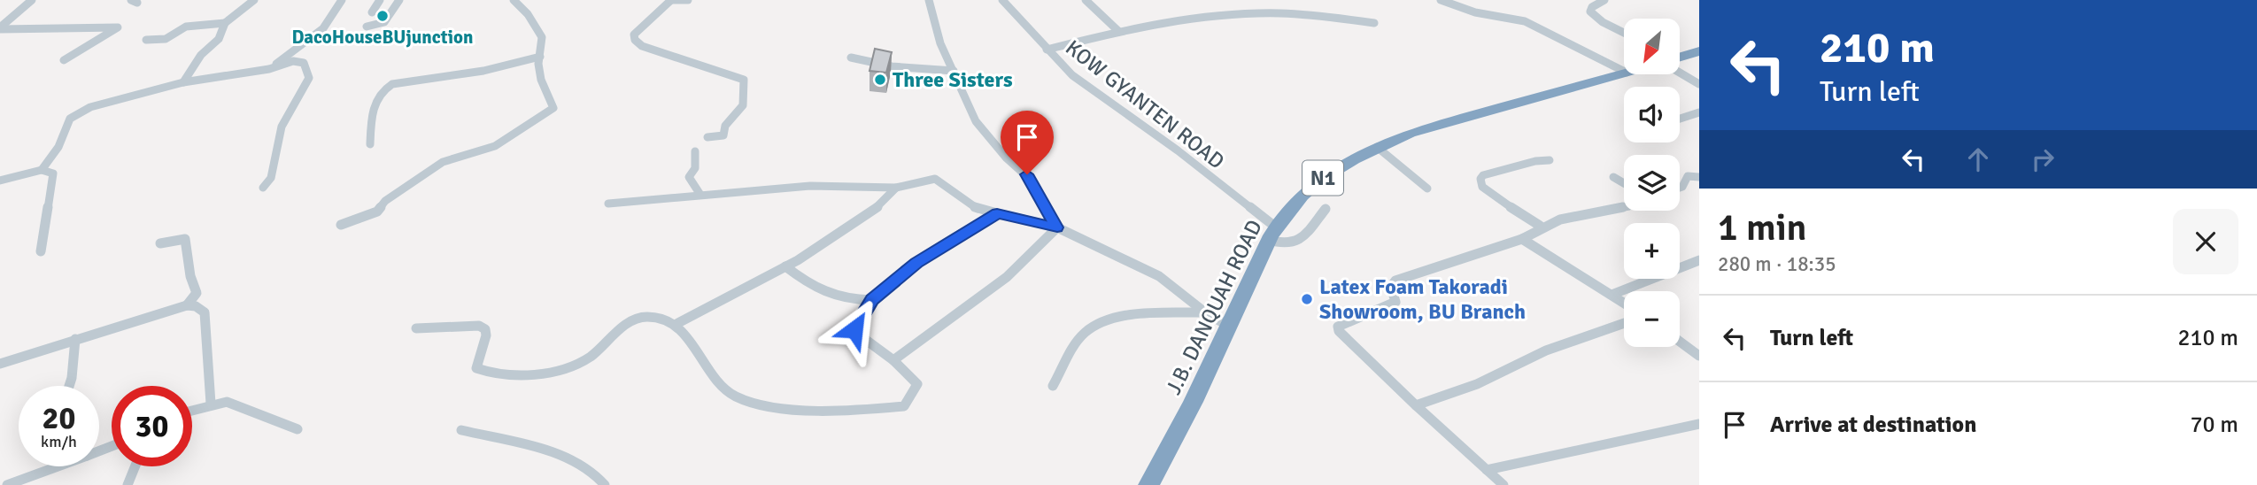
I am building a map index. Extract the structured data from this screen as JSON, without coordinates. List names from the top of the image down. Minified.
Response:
{"streets":{"highway":["N1","J.B. DANQUAH ROAD"],"street":["KOW GYANTEN ROAD"]},"crossings":[["KOW GYANTEN ROAD","J.B. DANQUAH ROAD"]],"places":["DacoHouseBUjunction","Three Sisters","Latex Foam Takoradi Showroom, BU Branch"],"north":"bottom left","page":{"turn":["210 m","Turn left"],"map_buttons":["+","−"],"heading":["1 min","280 m · 18:35"],"list":[{"name":"Turn left","value":"210 m"},{"name":"Arrive at destination","value":"70 m"}],"speed":"20 km/h","limit":"30"}}
